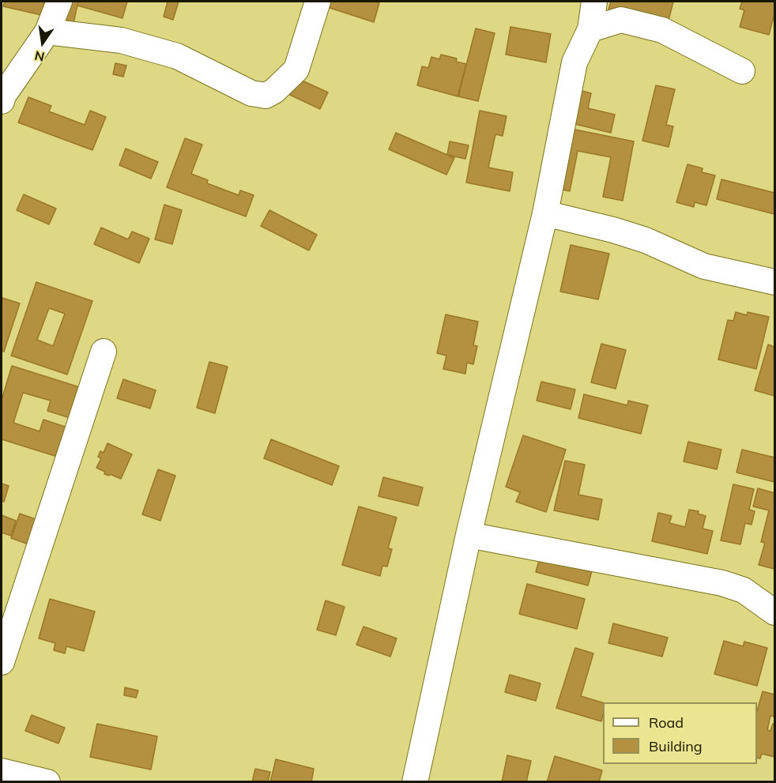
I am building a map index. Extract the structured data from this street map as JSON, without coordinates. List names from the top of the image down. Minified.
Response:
{"legend":["Road","Building"],"north":"bottom"}
